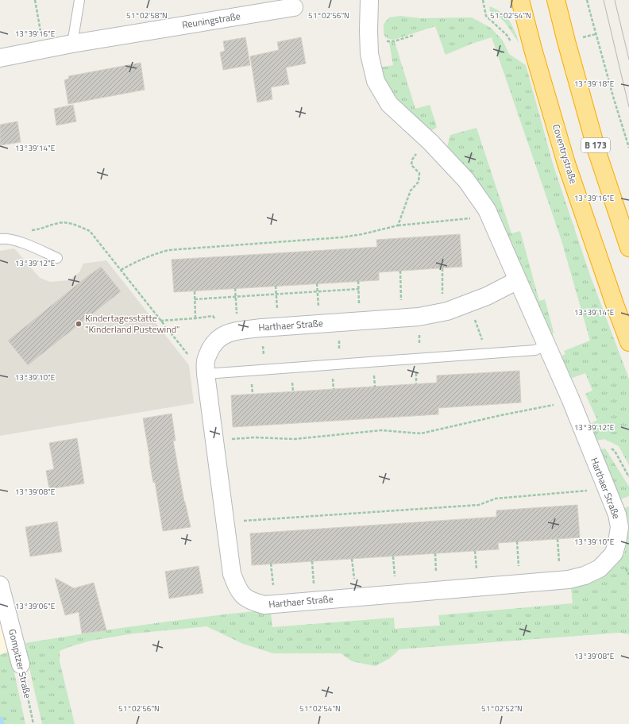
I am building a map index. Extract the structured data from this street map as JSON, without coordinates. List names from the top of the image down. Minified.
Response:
{"streets":{"highway":["B 173","Coventrystraße"],"street":["Reuningstraße","Harthaer Straße","Gompitzer Straße"]},"places":["Kindertagesstätte \"Kinderland Pustewind\""],"coordinates":["51°02'58\"N","51°02'56\"N","51°02'54\"N","13°39'16\"E","13°39'18\"E","13°39'14\"E","13°39'12\"E","13°39'10\"E","13°39'08\"E","13°39'06\"E","51°02'52\"N"]}
